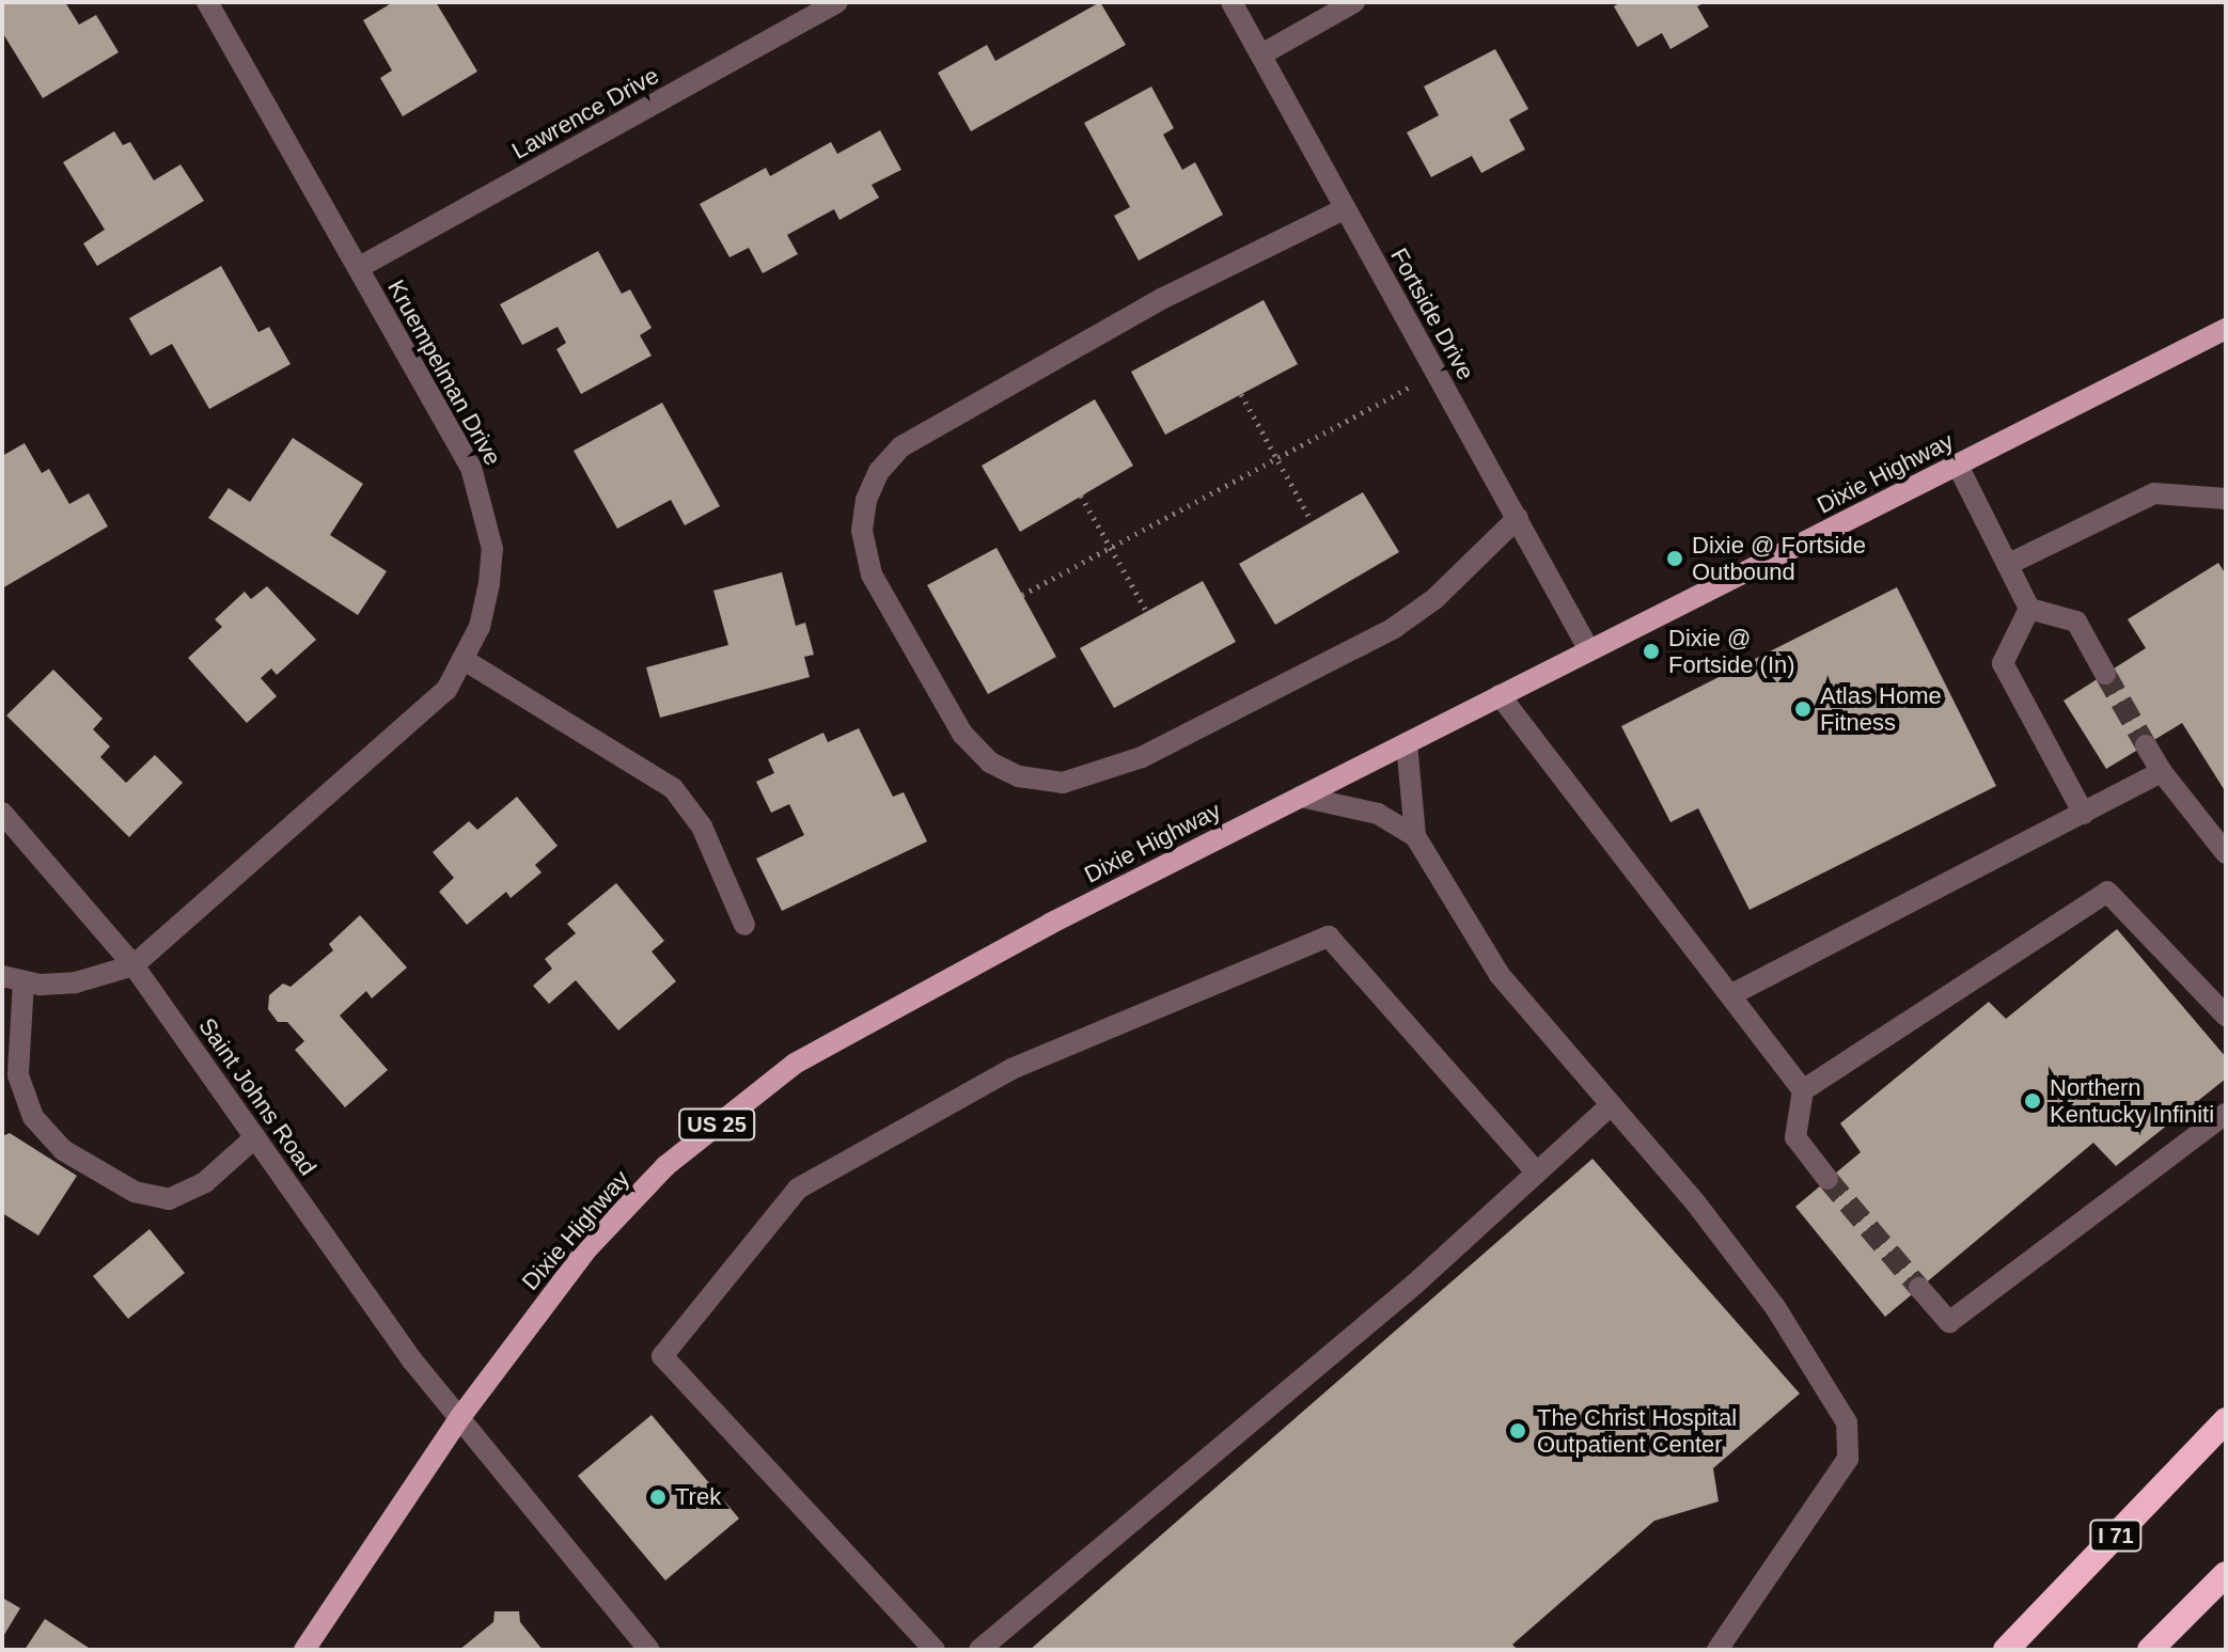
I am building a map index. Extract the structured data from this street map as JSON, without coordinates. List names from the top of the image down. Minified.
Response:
{"streets":{"highway":["I 71"],"main road":["Dixie Highway","US 25"],"street":["Lawrence Drive","Fortside Drive","Kruempelman Drive","Saint Johns Road"]},"crossings":[["Lawrence Drive","Kruempelman Drive"],["Fortside Drive","Dixie Highway"],["Kruempelman Drive","Saint Johns Road"],["Dixie Highway","Saint Johns Road"]],"places":["Dixie @ Fortside Outbound","Dixie @ Fortside (In)","Atlas Home Fitness","Northern Kentucky Infiniti","The Christ Hospital Outpatient Center","Trek"]}
